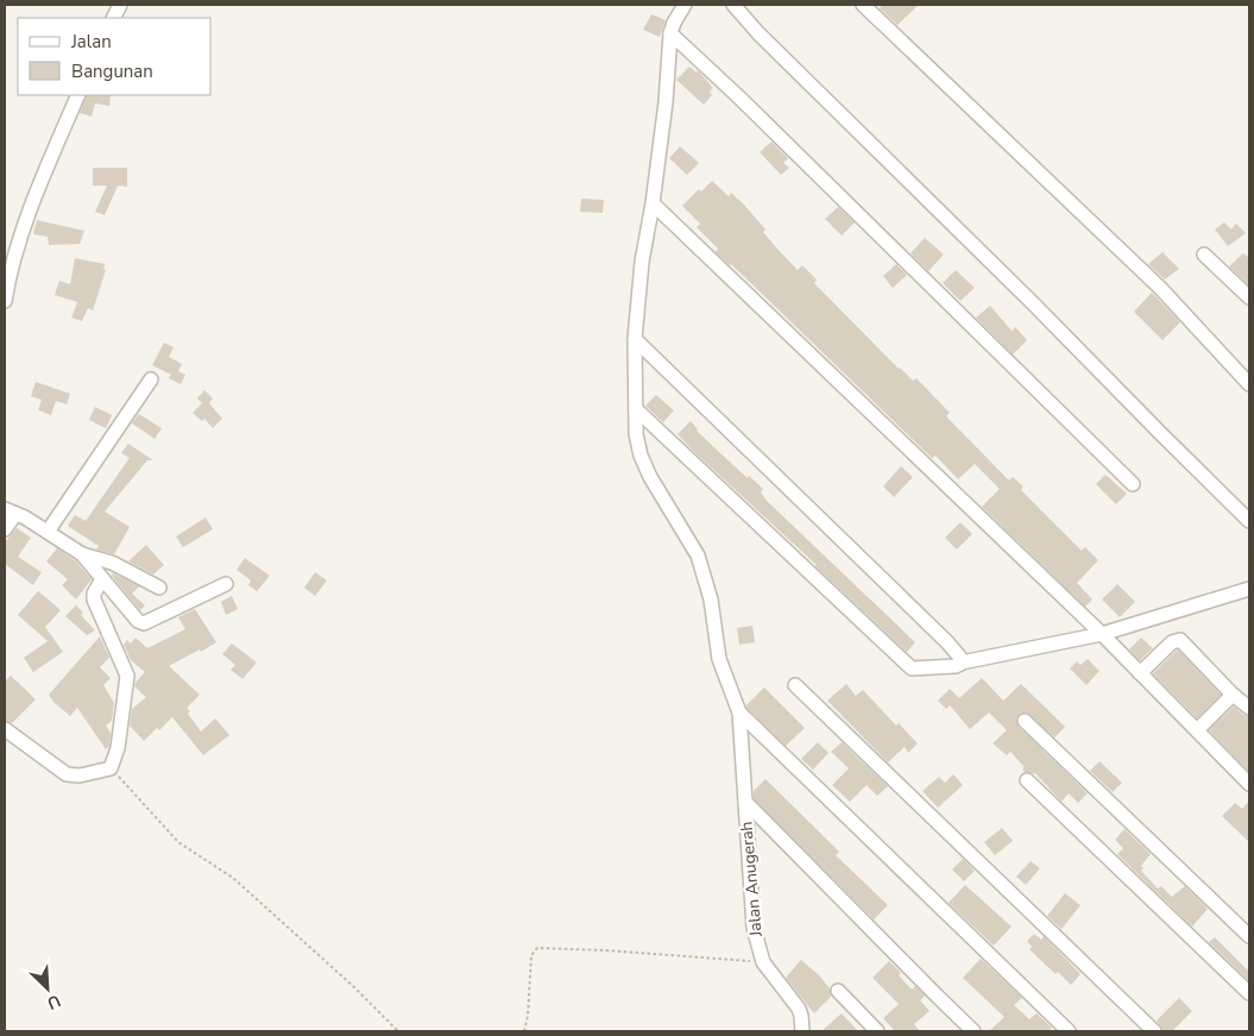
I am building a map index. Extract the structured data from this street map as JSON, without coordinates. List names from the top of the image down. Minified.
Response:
{"streets":{"street":["Jalan Anugerah"]},"legend":["Jalan","Bangunan"],"north":"bottom right"}
